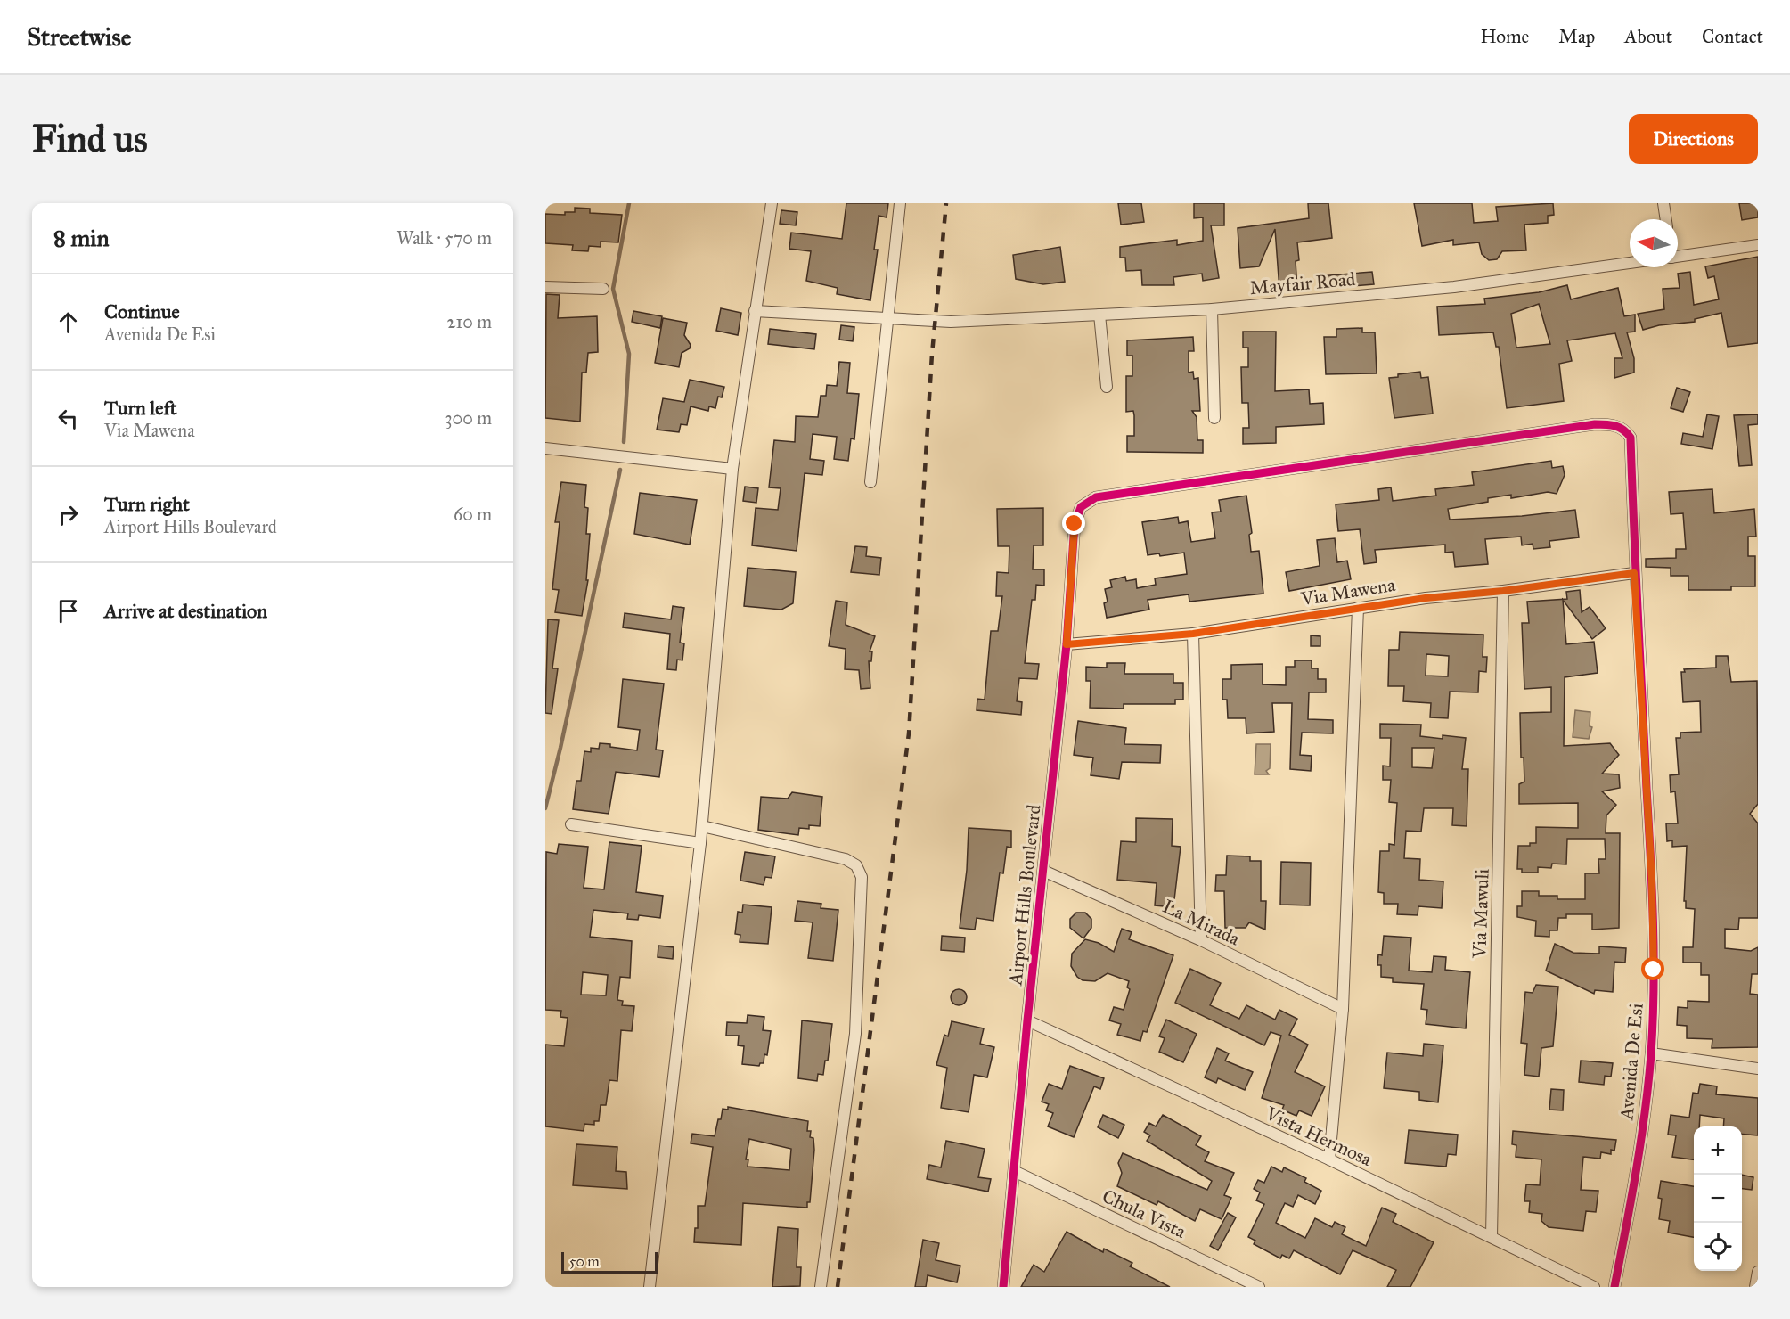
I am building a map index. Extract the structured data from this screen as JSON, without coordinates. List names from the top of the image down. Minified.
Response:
{"streets":{"street":["Mayfair Road","Via Mawena","Airport Hills Boulevard","Via Mawuli","La Mirada","Avenida De Esi","Vista Hermosa","Chula Vista"]},"crossings":[["Via Mawena","Airport Hills Boulevard"],["Via Mawena","Via Mawuli"],["Via Mawena","Avenida De Esi"],["Airport Hills Boulevard","La Mirada"],["Airport Hills Boulevard","Avenida De Esi"],["Airport Hills Boulevard","Vista Hermosa"],["Airport Hills Boulevard","Chula Vista"],["Via Mawuli","Vista Hermosa"]],"scale_bar":"50 m","north":"left","page":{"header":"Streetwise","nav":["Home","Map","About","Contact"],"buttons":"Directions","title":"Find us","heading":["8 min","Walk · 570 m"],"list":[["Continue","Avenida De Esi","210 m"],["Turn left","Via Mawena","300 m"],["Turn right","Airport Hills Boulevard","60 m"],"Arrive at destination"],"map_buttons":["+","−"],"scale":"50 m"}}
